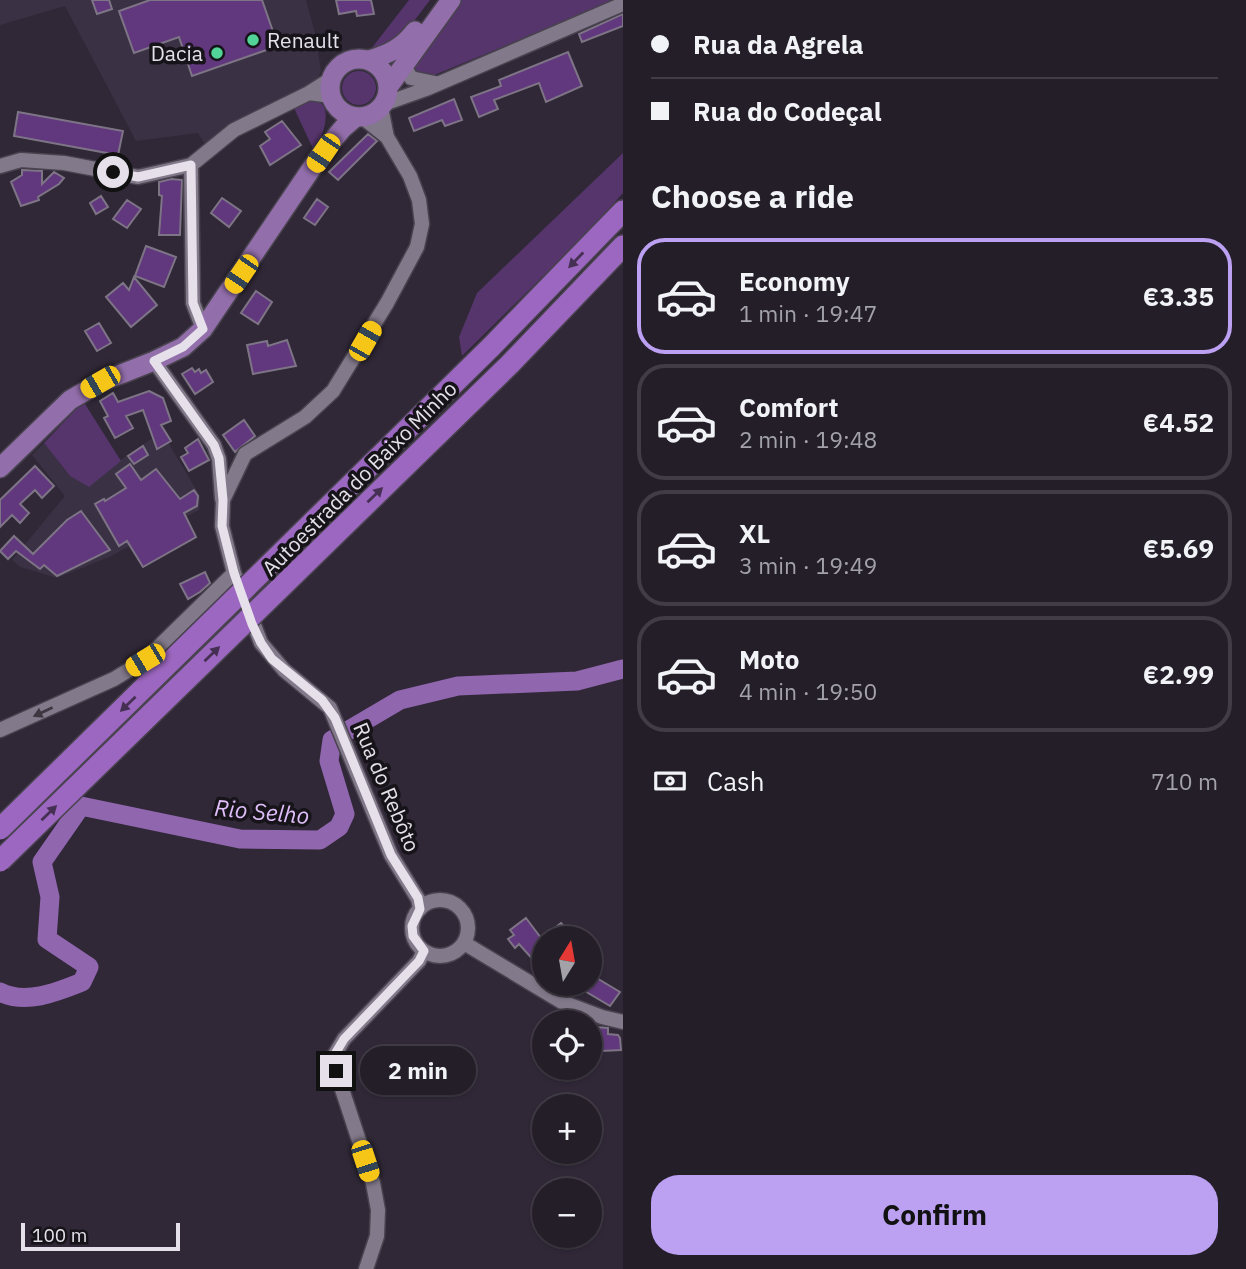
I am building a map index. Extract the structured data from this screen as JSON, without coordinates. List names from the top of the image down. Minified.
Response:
{"streets":{"highway":["Autoestrada do Baixo Minho"],"street":["Rua do Rebôto"]},"water":["Rio Selho"],"places":["Renault","Dacia"],"scale_bar":"100 m","north":"top","page":{"banner":["Rua da Agrela","Rua do Codeçal"],"heading":"Choose a ride","list":[{"name":"Economy","note":"1 min · 19:47","value":"€3.35"},{"name":"Comfort","note":"2 min · 19:48","value":"€4.52"},{"name":"XL","note":"3 min · 19:49","value":"€5.69"},{"name":"Moto","note":"4 min · 19:50","value":"€2.99"}],"pay":["Cash","710 m"],"map_buttons":["+","−"],"bubble":"2 min","buttons":"Confirm","scale":"100 m"}}
